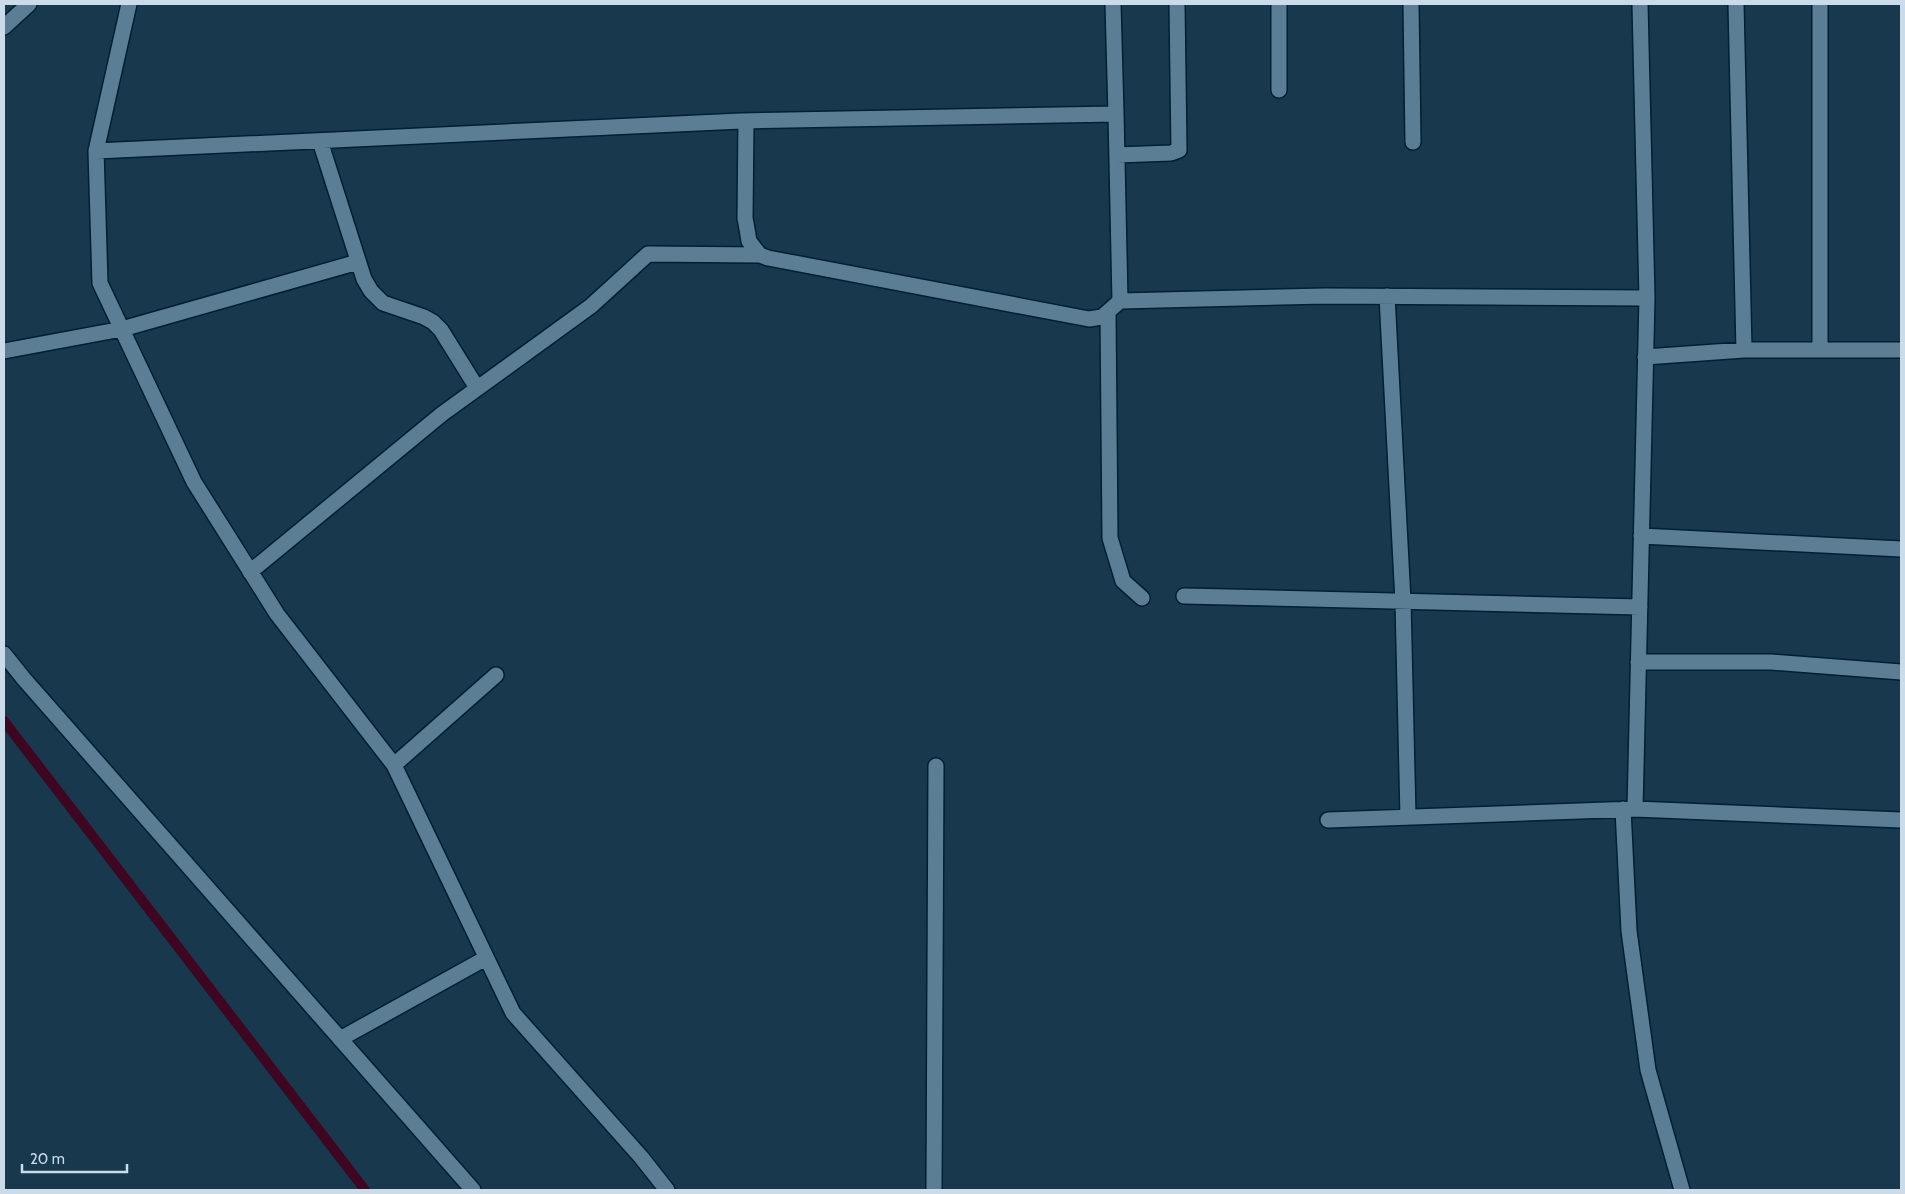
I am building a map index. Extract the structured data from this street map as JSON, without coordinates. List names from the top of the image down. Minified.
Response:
{"scale_bar":"20 m"}
